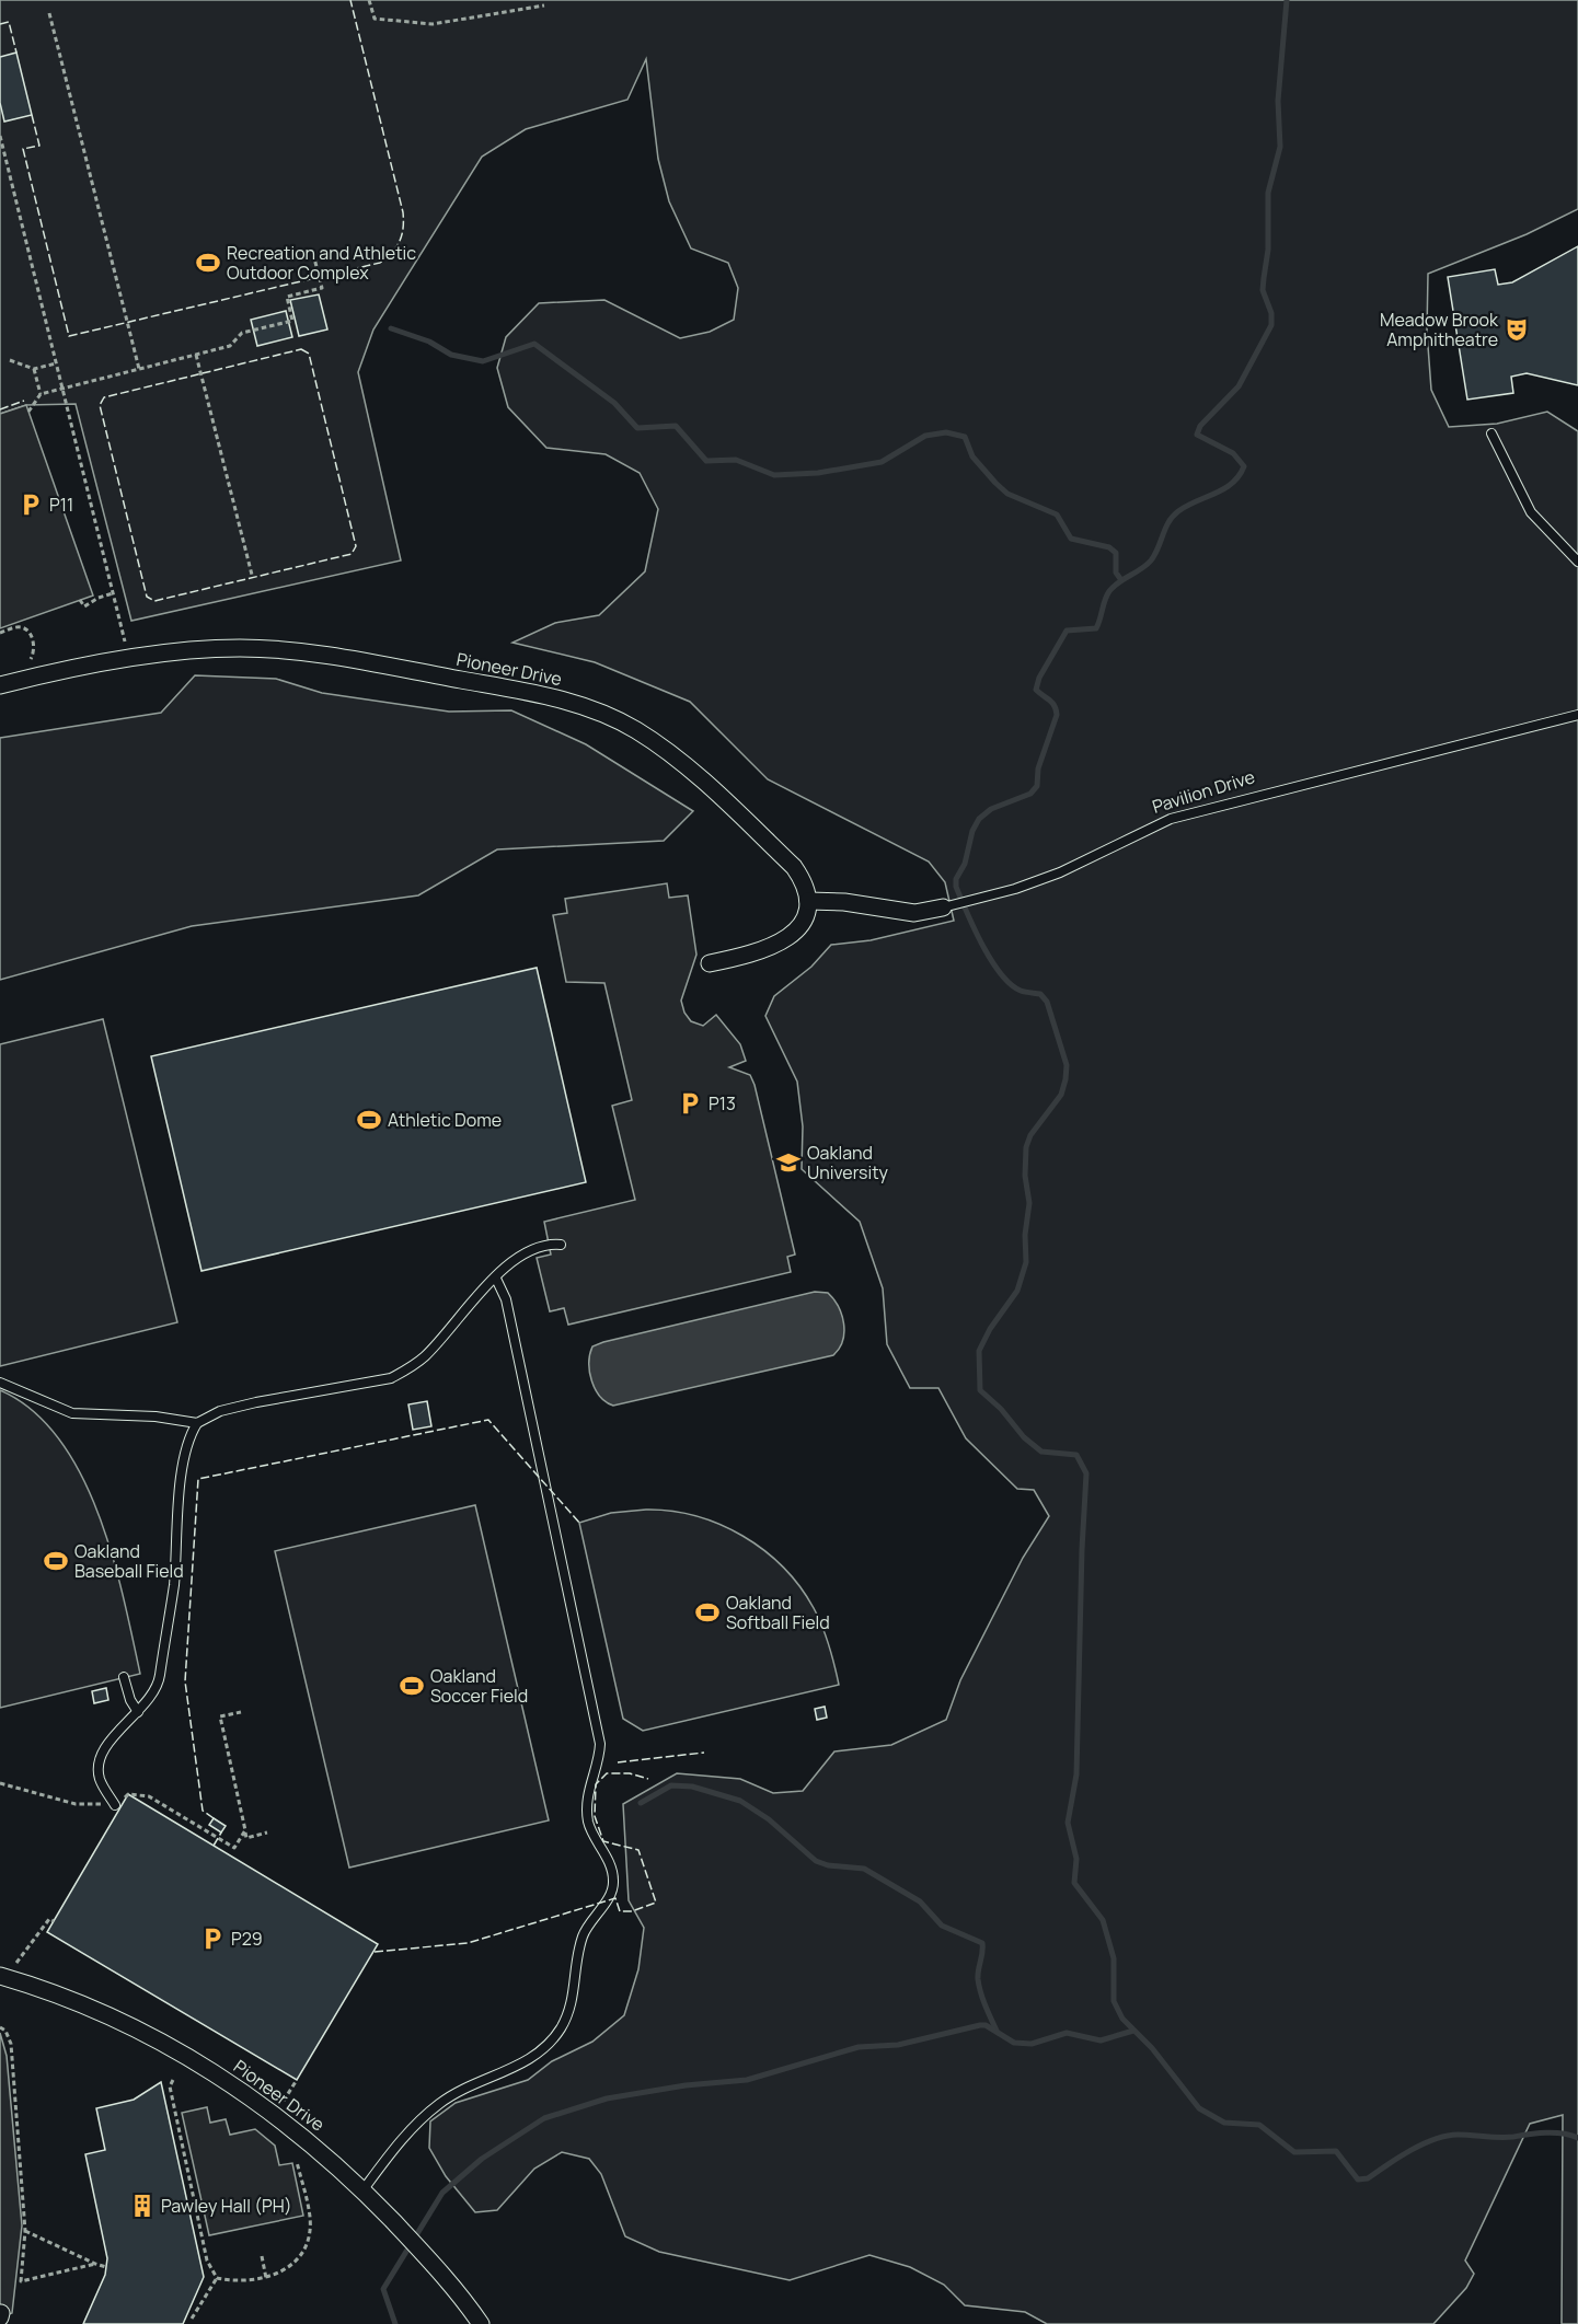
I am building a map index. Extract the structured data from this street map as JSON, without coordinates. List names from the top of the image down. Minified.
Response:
{"streets":{"street":["Pioneer Drive","Pavilion Drive"]},"crossings":[["Pioneer Drive","Pavilion Drive"]],"places":{"sports":["Recreation and Athletic Outdoor Complex","Athletic Dome","Oakland Baseball Field","Oakland Softball Field","Oakland Soccer Field"],"theatre":["Meadow Brook Amphitheatre"],"parking":["P11","P13","P29"],"school or university":["Oakland University"],"building":["Pawley Hall (PH)"]}}
